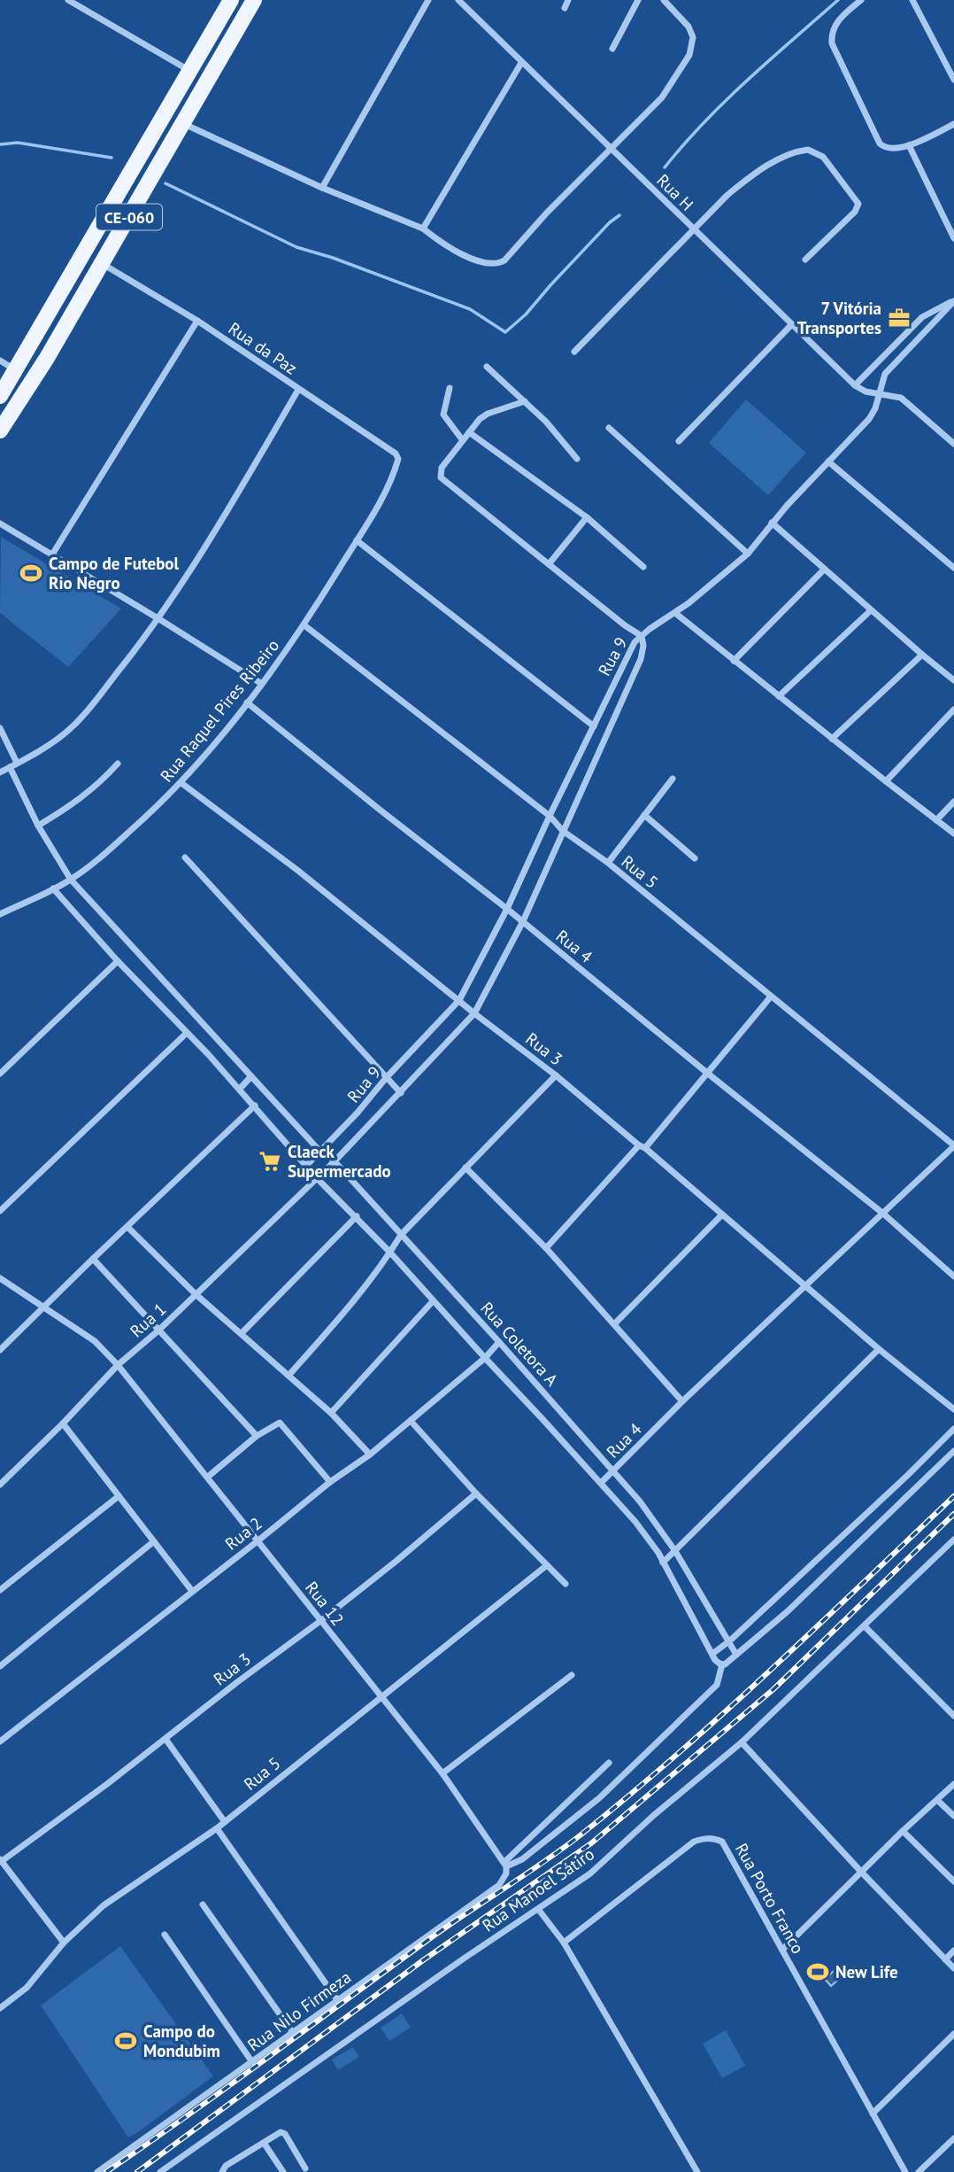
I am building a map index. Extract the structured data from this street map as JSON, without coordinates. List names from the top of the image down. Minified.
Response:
{"streets":{"main road":["CE-060"],"street":["Rua H","Rua da Paz","Rua 9","Rua Raquel Pires Ribeiro","Rua 5","Rua 4","Rua 3","Rua 1","Rua Coletora A","Rua 2","Rua 12","Rua Manoel Sátiro","Rua Porto Franco","Rua Nilo Firmeza"]},"crossings":[["CE-060","Rua da Paz"],["Rua da Paz","Rua Raquel Pires Ribeiro"],["Rua 9","Rua 5"],["Rua 9","Rua 4"],["Rua 9","Rua 3"],["Rua 9","Rua 1"],["Rua 9","Rua Coletora A"],["Rua Raquel Pires Ribeiro","Rua 5"],["Rua Raquel Pires Ribeiro","Rua 4"],["Rua Raquel Pires Ribeiro","Rua 3"],["Rua Raquel Pires Ribeiro","Rua Coletora A"],["Rua 5","Rua 4"],["Rua 5","Rua 12"],["Rua 4","Rua 3"],["Rua 4","Rua Coletora A"],["Rua 3","Rua 12"],["Rua 1","Rua Coletora A"],["Rua 1","Rua 12"],["Rua Coletora A","Rua 2"],["Rua 2","Rua 12"],["Rua 12","Rua Nilo Firmeza"]],"places":{"office":["7 Vitória Transportes"],"sports":["Campo de Futebol Rio Negro","New Life","Campo do Mondubim"],"supermarket":["Claeck Supermercado"]}}
